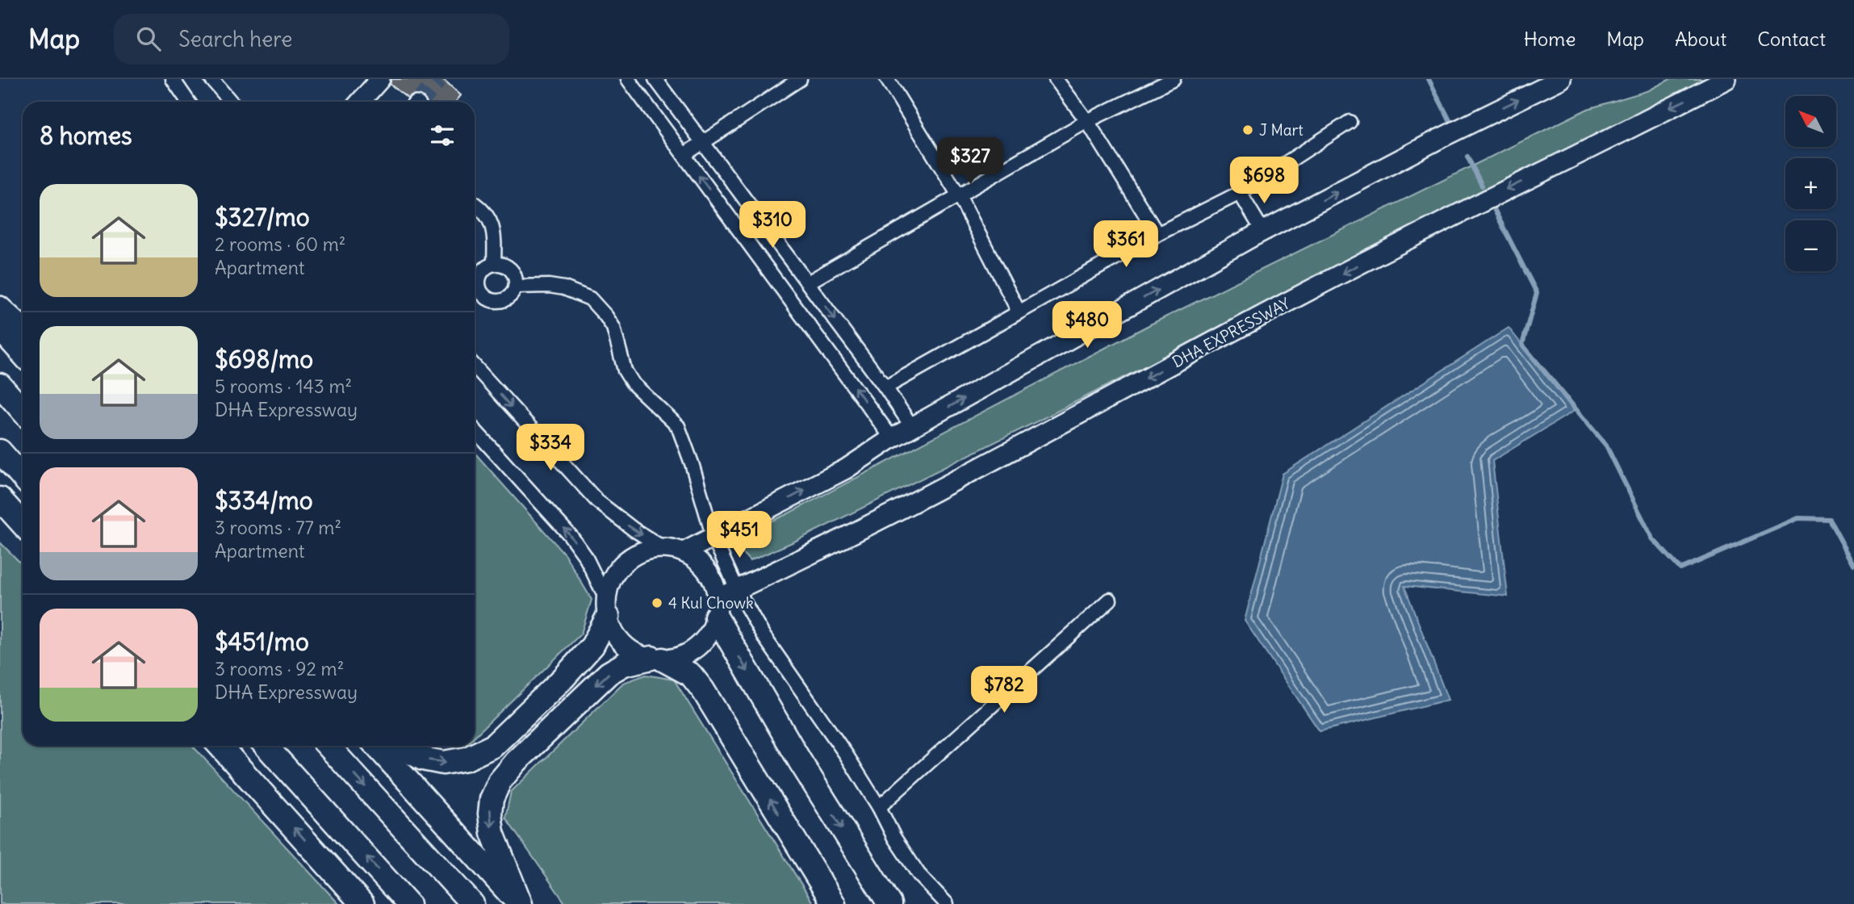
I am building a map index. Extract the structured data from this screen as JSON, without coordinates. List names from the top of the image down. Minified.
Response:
{"streets":{"main road":["DHA EXPRESSWAY"]},"places":["J Mart","4 Kul Chowk"],"north":"top left","page":{"header":"Map","search":"Search here","nav":["Home","Map","About","Contact"],"map_buttons":["+","−"],"heading":"8 homes","price":["$327","$698","$310","$361","$480","$334","$451","$782"],"list":[{"name":"$327/mo","note":"2 rooms · 60 m² · Apartment"},{"name":"$698/mo","note":"5 rooms · 143 m² · DHA Expressway"},{"name":"$334/mo","note":"3 rooms · 77 m² · Apartment"},{"name":"$451/mo","note":"3 rooms · 92 m² · DHA Expressway"}]}}
